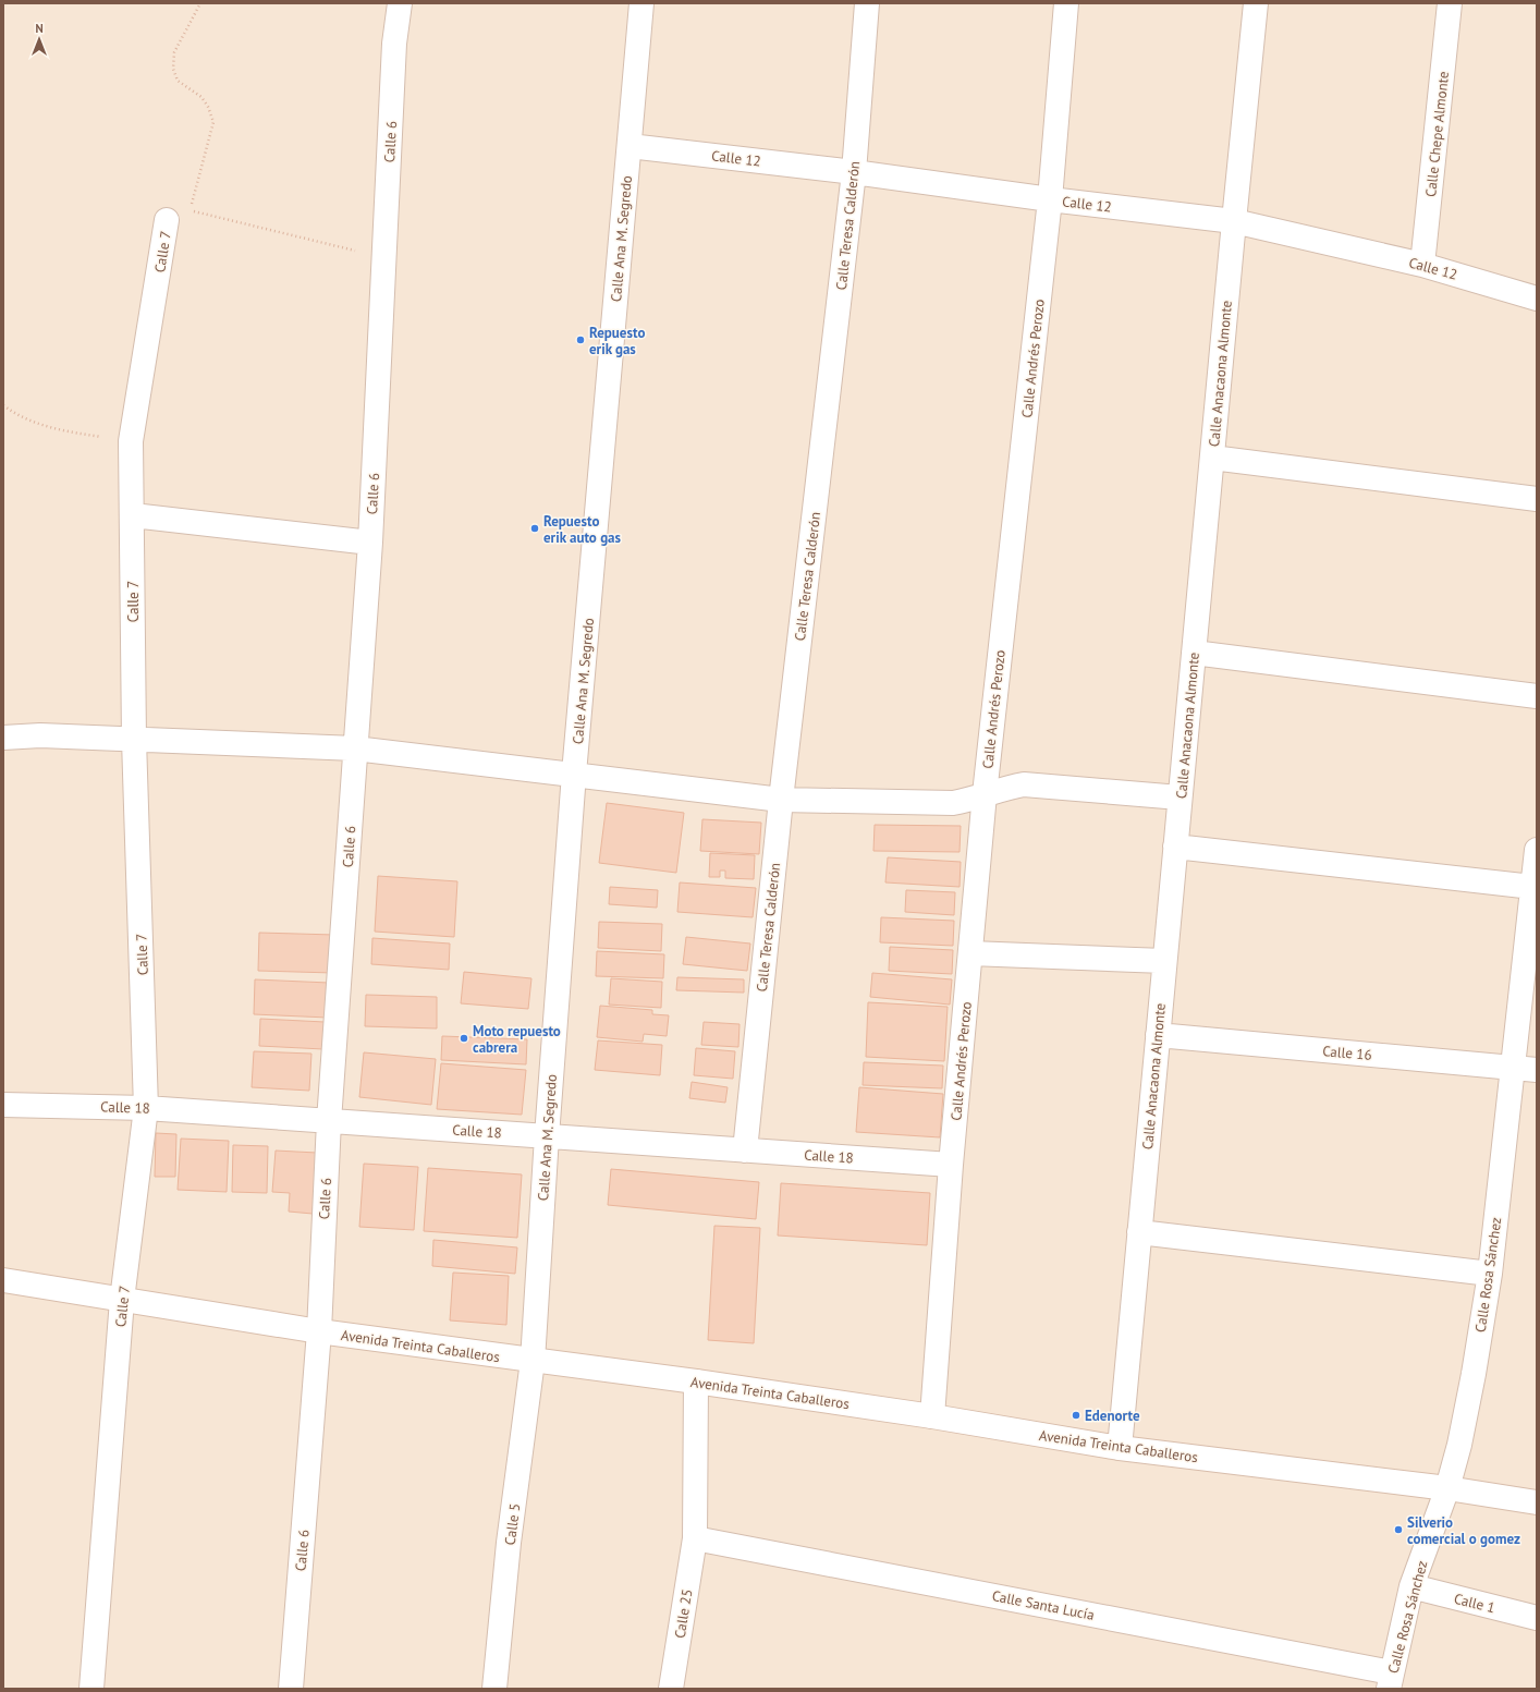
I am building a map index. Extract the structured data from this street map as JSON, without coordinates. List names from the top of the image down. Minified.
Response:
{"streets":{"street":["Calle Chepe Almonte","Calle 6","Calle 12","Calle Teresa Calderón","Calle Ana M. Segredo","Calle 7","Calle Andrés Perozo","Calle Anacaona Almonte","Calle 16","Calle 18","Calle Rosa Sánchez","Avenida Treinta Caballeros","Calle 5","Calle 1","Calle Santa Lucía","Calle 25"]},"crossings":[["Calle Chepe Almonte","Calle 12"],["Calle 6","Calle 18"],["Calle 6","Avenida Treinta Caballeros"],["Calle 12","Calle Teresa Calderón"],["Calle 12","Calle Ana M. Segredo"],["Calle 12","Calle Andrés Perozo"],["Calle 12","Calle Anacaona Almonte"],["Calle Teresa Calderón","Calle 18"],["Calle Ana M. Segredo","Calle 18"],["Calle Ana M. Segredo","Avenida Treinta Caballeros"],["Calle Ana M. Segredo","Calle 5"],["Calle 7","Calle 18"],["Calle 7","Avenida Treinta Caballeros"],["Calle Andrés Perozo","Calle 18"],["Calle Andrés Perozo","Avenida Treinta Caballeros"],["Calle Anacaona Almonte","Calle 16"],["Calle Anacaona Almonte","Avenida Treinta Caballeros"],["Calle 16","Calle Rosa Sánchez"],["Calle Rosa Sánchez","Avenida Treinta Caballeros"],["Calle Rosa Sánchez","Calle 1"],["Calle Rosa Sánchez","Calle Santa Lucía"],["Avenida Treinta Caballeros","Calle 5"],["Avenida Treinta Caballeros","Calle 25"],["Calle Santa Lucía","Calle 25"]],"places":["Repuesto erik gas","Repuesto erik auto gas","Moto repuesto cabrera","Edenorte","Silverio comercial o gomez"],"north":"top"}
